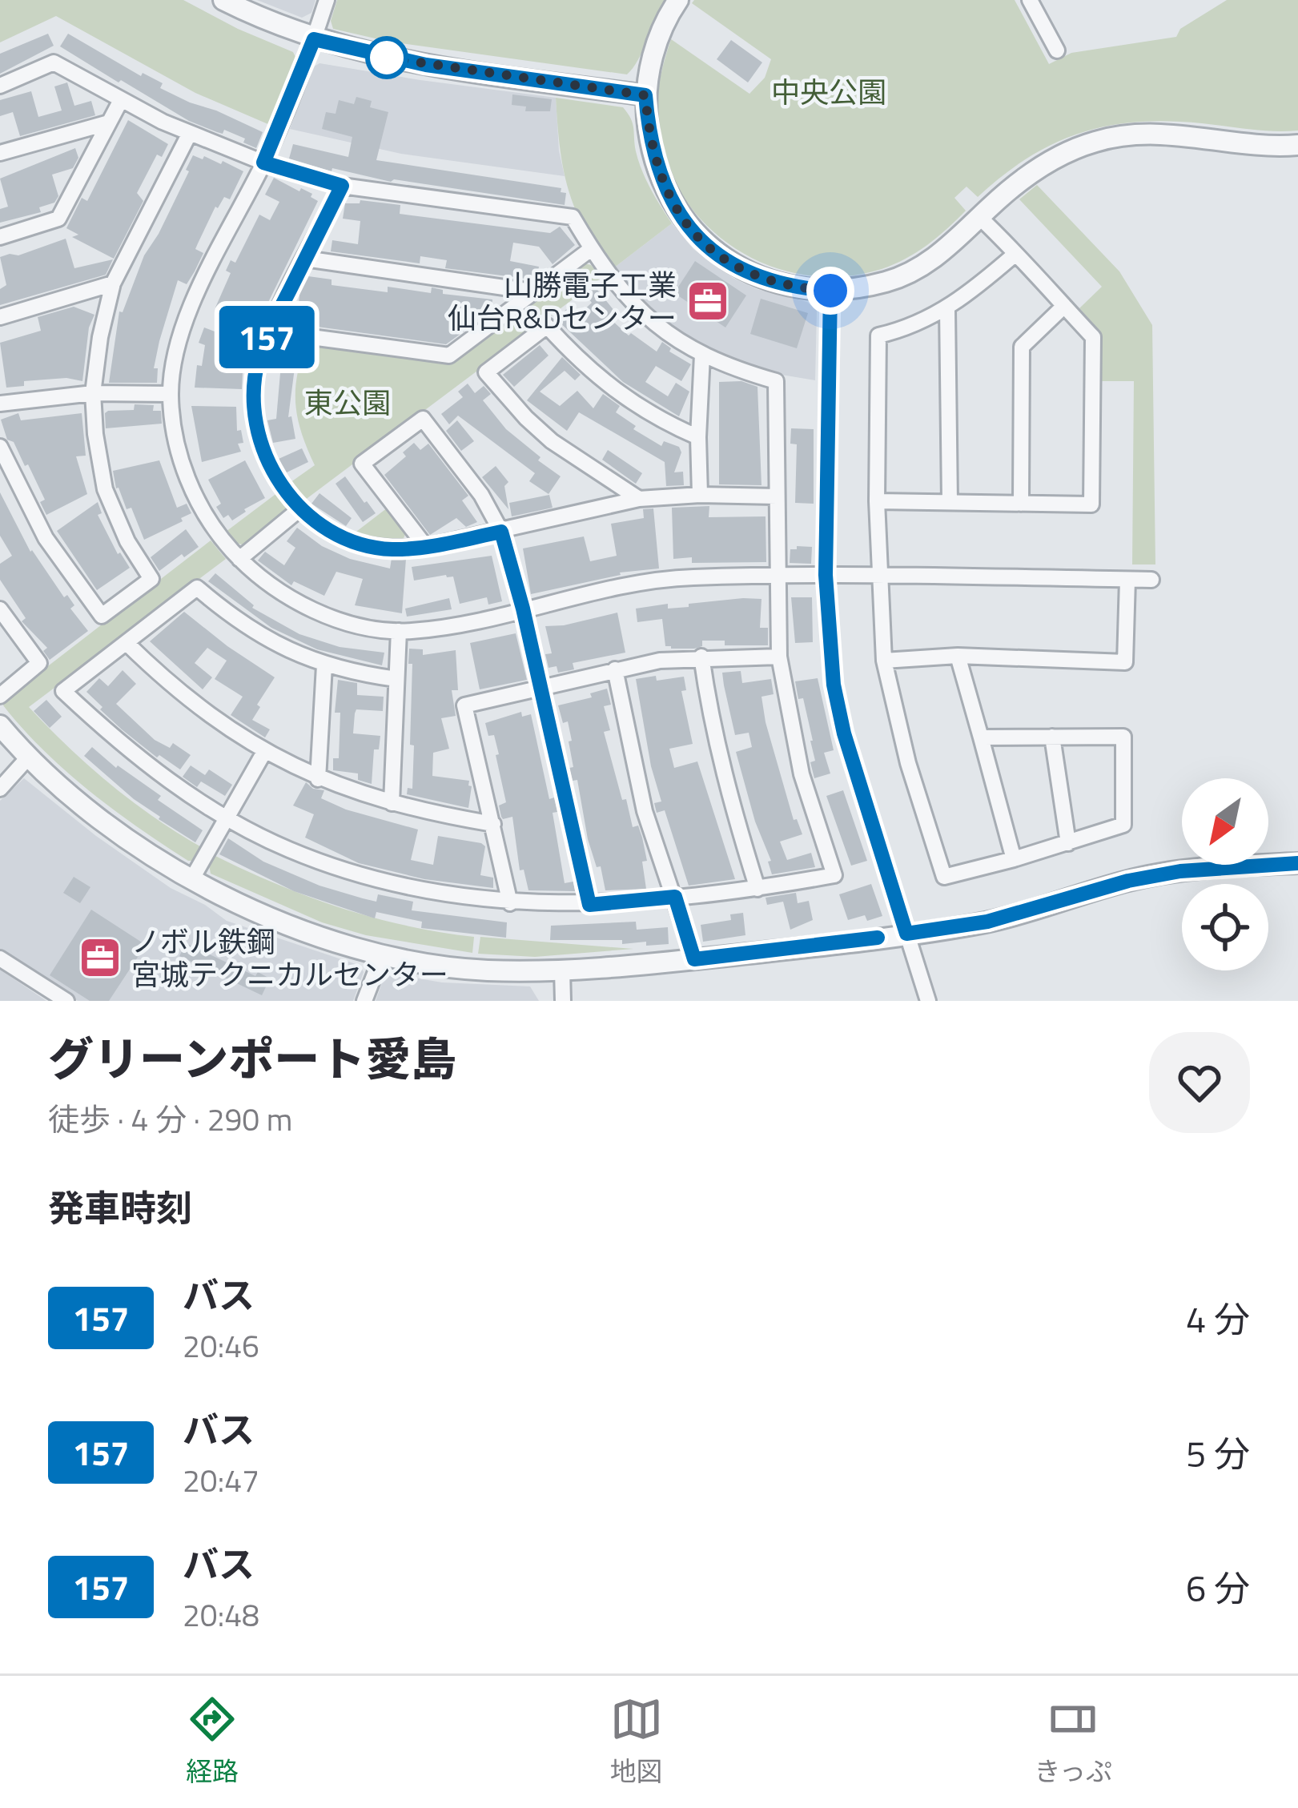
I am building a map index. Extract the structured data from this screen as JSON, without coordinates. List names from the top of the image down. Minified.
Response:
{"parks":["中央公園","東公園"],"places":{"office":["山勝電子工業 仙台R&Dセンター","ノボル鉄鋼 宮城テクニカルセンター"]},"lines":["bus line 157"],"north":"bottom left","page":{"on_map":"157","heading":[["グリーンポート愛島","徒歩 · 4 分 · 290 m"],"発車時刻"],"list":[{"mark":"157","name":"バス","note":"20:46","value":"4 分"},{"mark":"157","name":"バス","note":"20:47","value":"5 分"},{"mark":"157","name":"バス","note":"20:48","value":"6 分"}],"tabs":["経路","地図","きっぷ"]}}
